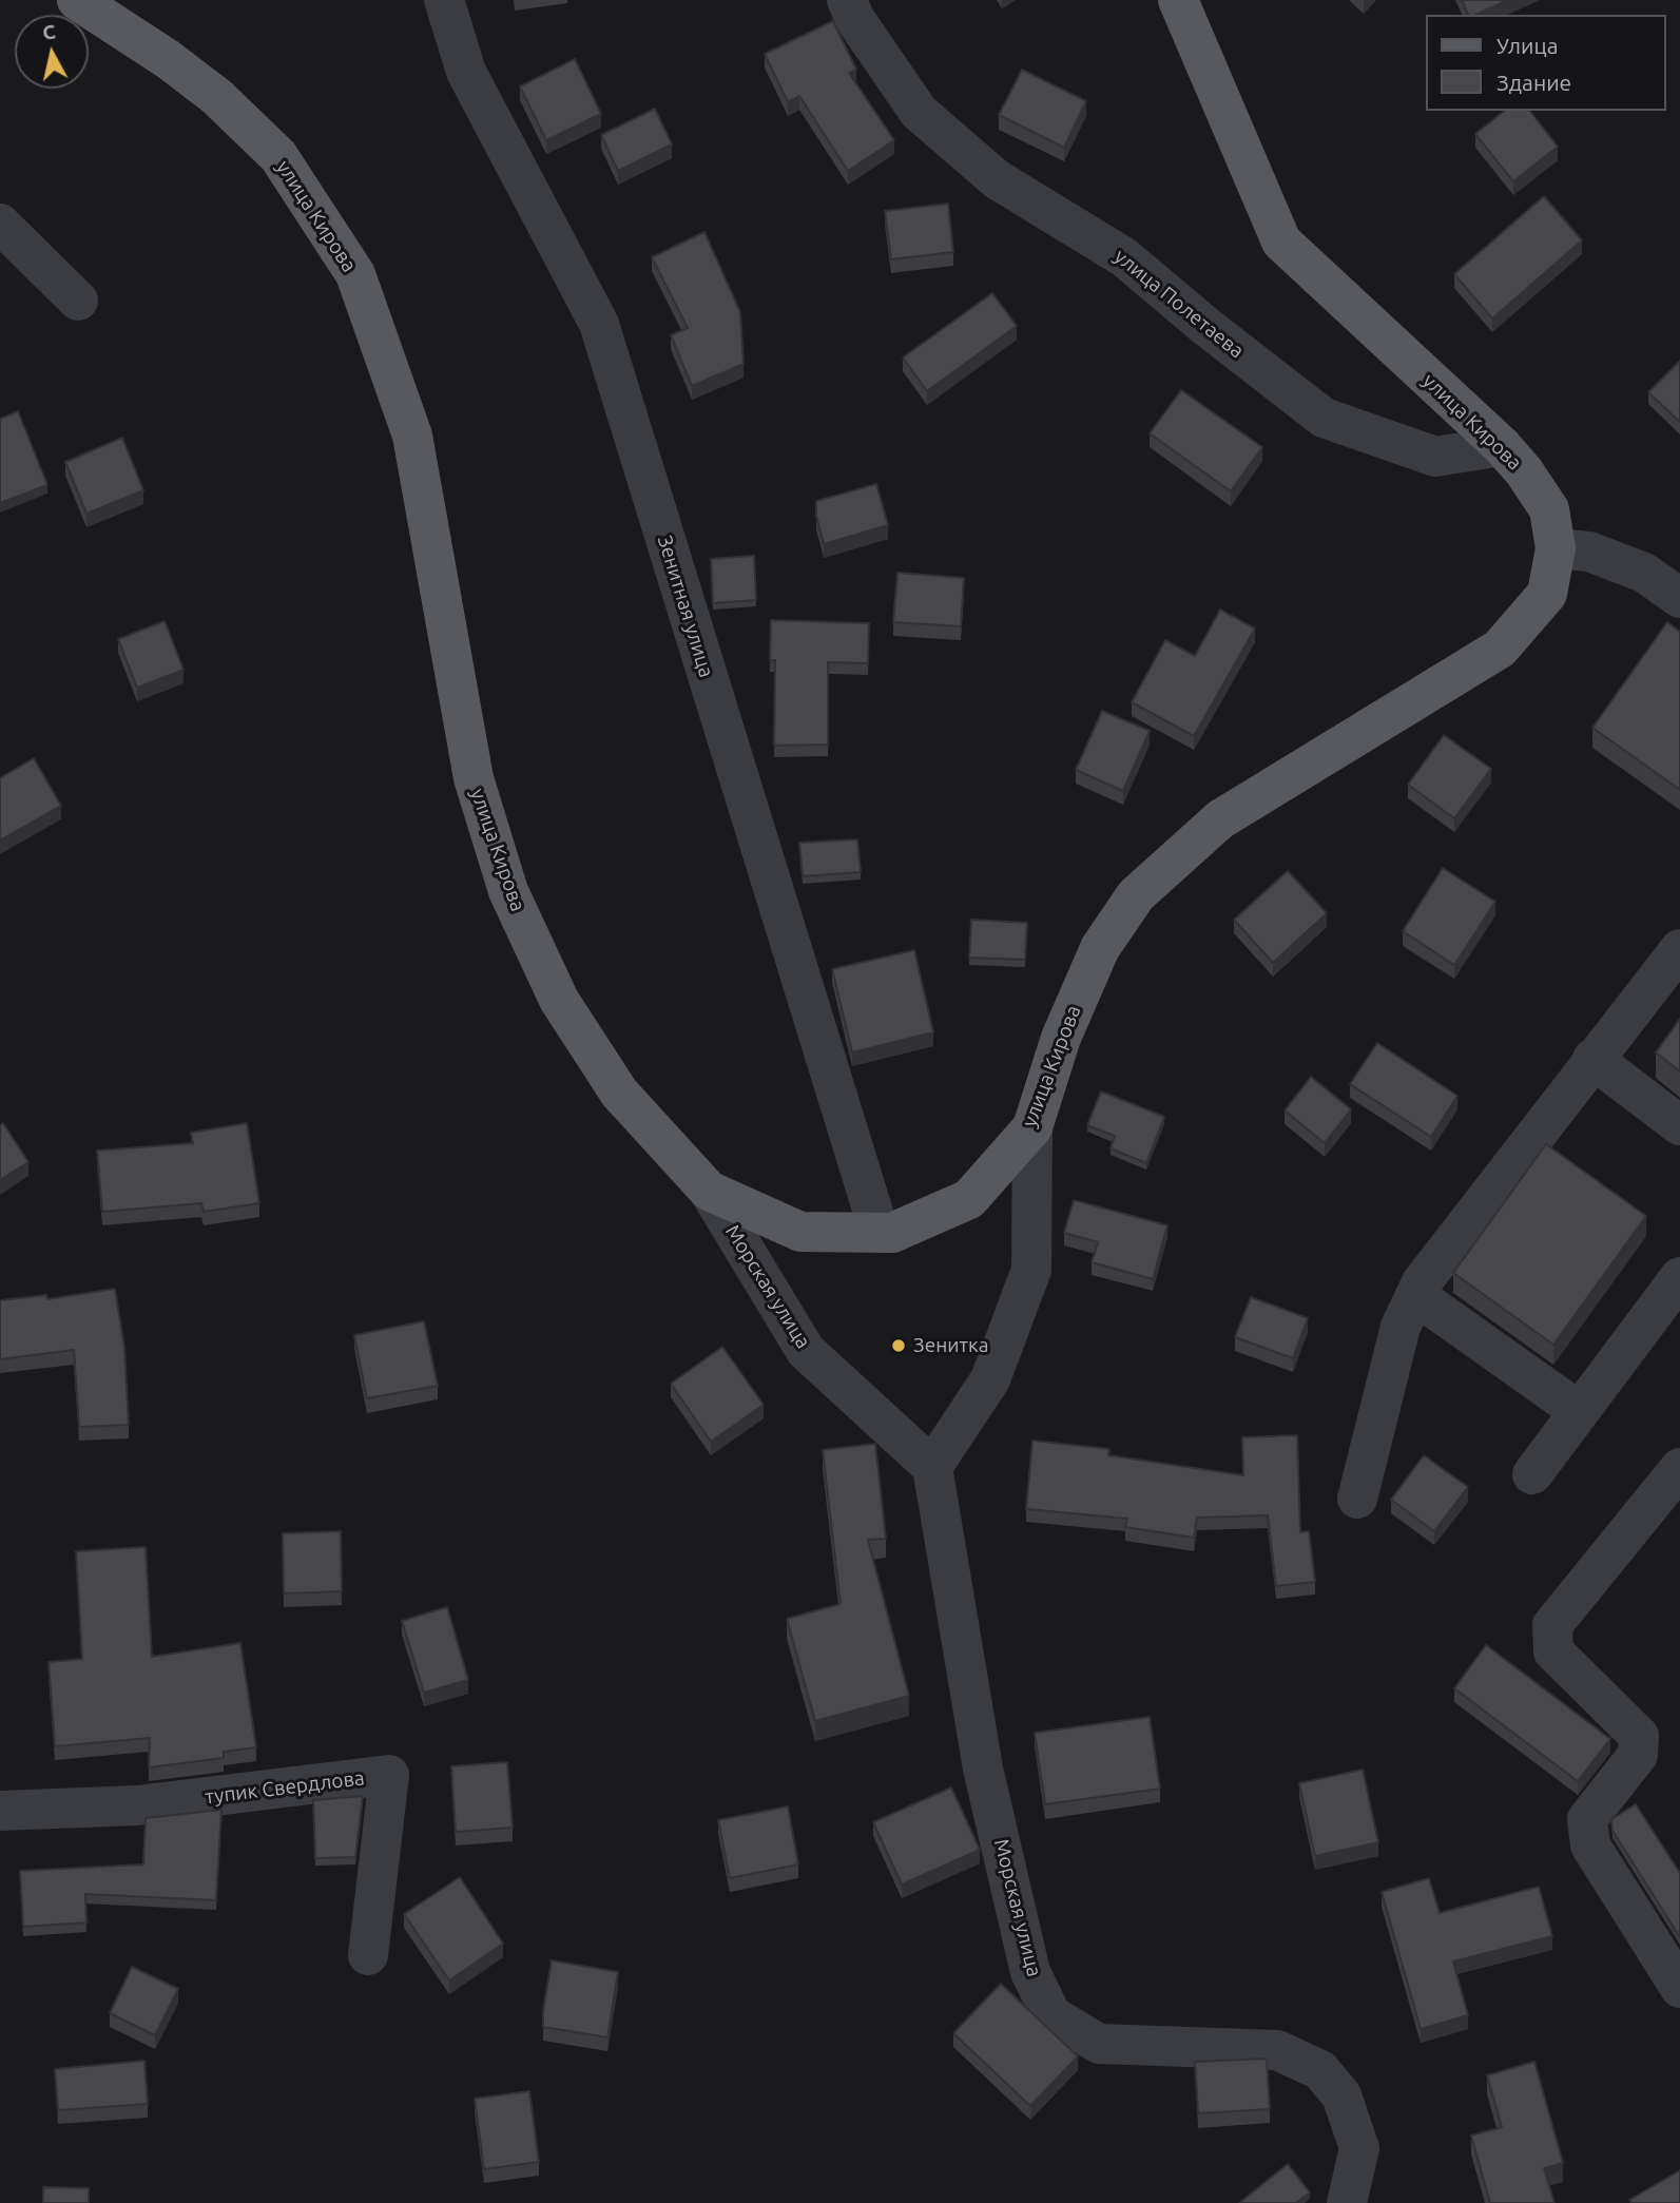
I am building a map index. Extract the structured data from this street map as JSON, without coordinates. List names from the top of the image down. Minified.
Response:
{"streets":{"main road":["улица Кирова"],"street":["улица Полетаева","Зенитная улица","Морская улица","тупик Свердлова"]},"crossings":[["улица Кирова","улица Полетаева"],["улица Кирова","Зенитная улица"],["улица Кирова","Морская улица"]],"places":["Зенитка"],"legend":["Улица","Здание"],"north":"top"}
